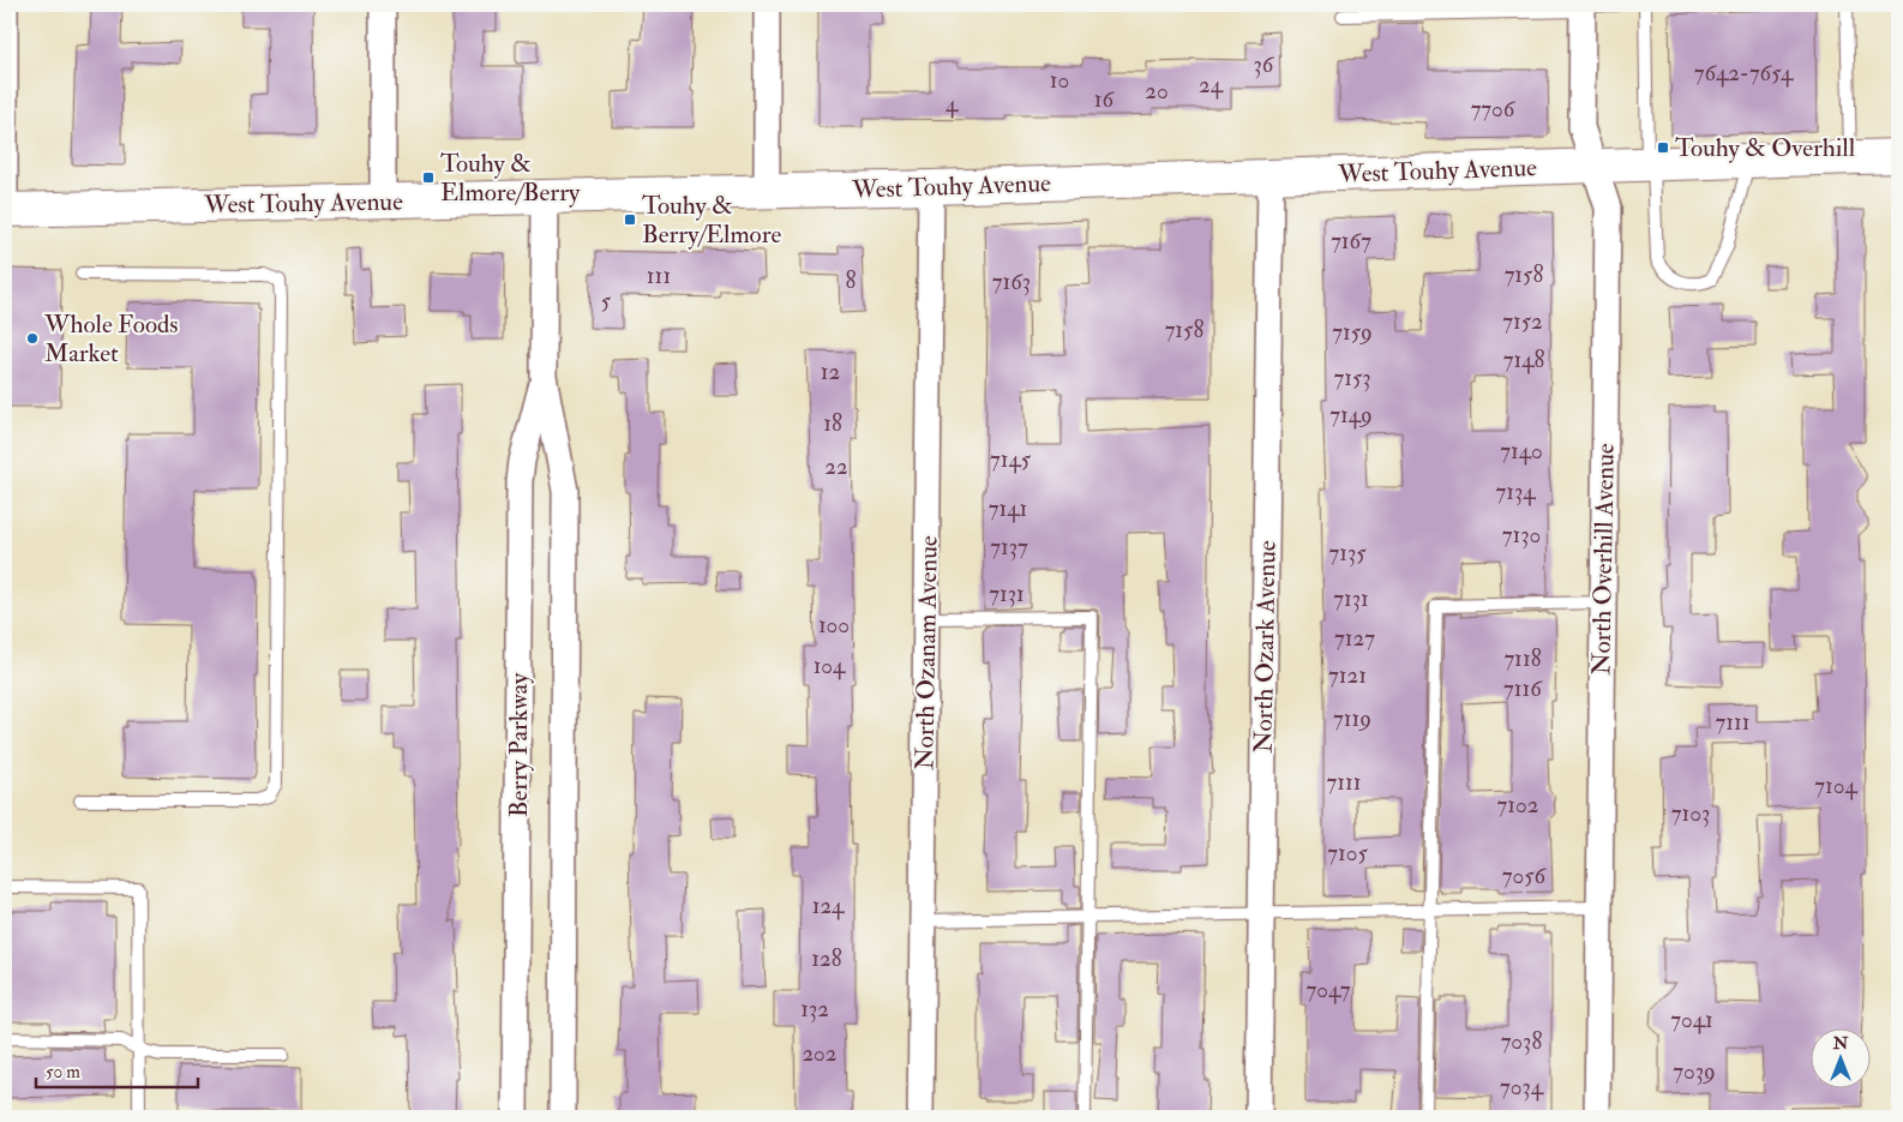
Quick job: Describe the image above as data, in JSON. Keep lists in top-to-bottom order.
{
  "streets": {
    "main road": ["West Touhy Avenue"],
    "street": [
      "North Overhill Avenue",
      "North Ozark Avenue",
      "North Ozanam Avenue",
      "Berry Parkway"
    ]
  },
  "crossings": [
    ["West Touhy Avenue", "North Overhill Avenue"],
    ["West Touhy Avenue", "North Ozark Avenue"],
    ["West Touhy Avenue", "North Ozanam Avenue"],
    ["West Touhy Avenue", "Berry Parkway"]
  ],
  "places": {
    "transit": ["Touhy & Overhill", "Touhy & Elmore/Berry", "Touhy & Berry/Elmore"],
    "other": ["Whole Foods Market"]
  },
  "house_numbers": [
    "36",
    "7642-7654",
    "10",
    "24",
    "20",
    "16",
    "4",
    "7706",
    "7167",
    "7158",
    "111",
    "8",
    "7163",
    "5",
    "7152",
    "7158",
    "7159",
    "7148",
    "12",
    "7153",
    "7149",
    "18",
    "7140",
    "7145",
    "22",
    "7134",
    "7141",
    "7130",
    "7137",
    "7135",
    "7131",
    "7131",
    "100",
    "7127",
    "7118",
    "104",
    "7121",
    "7116",
    "7119",
    "7111",
    "7111",
    "7104",
    "7102",
    "7103",
    "7105",
    "7056",
    "124",
    "128",
    "7047",
    "132",
    "7041",
    "7038",
    "202",
    "7039",
    "7034"
  ],
  "scale_bar": "50 m",
  "north": "top"
}
